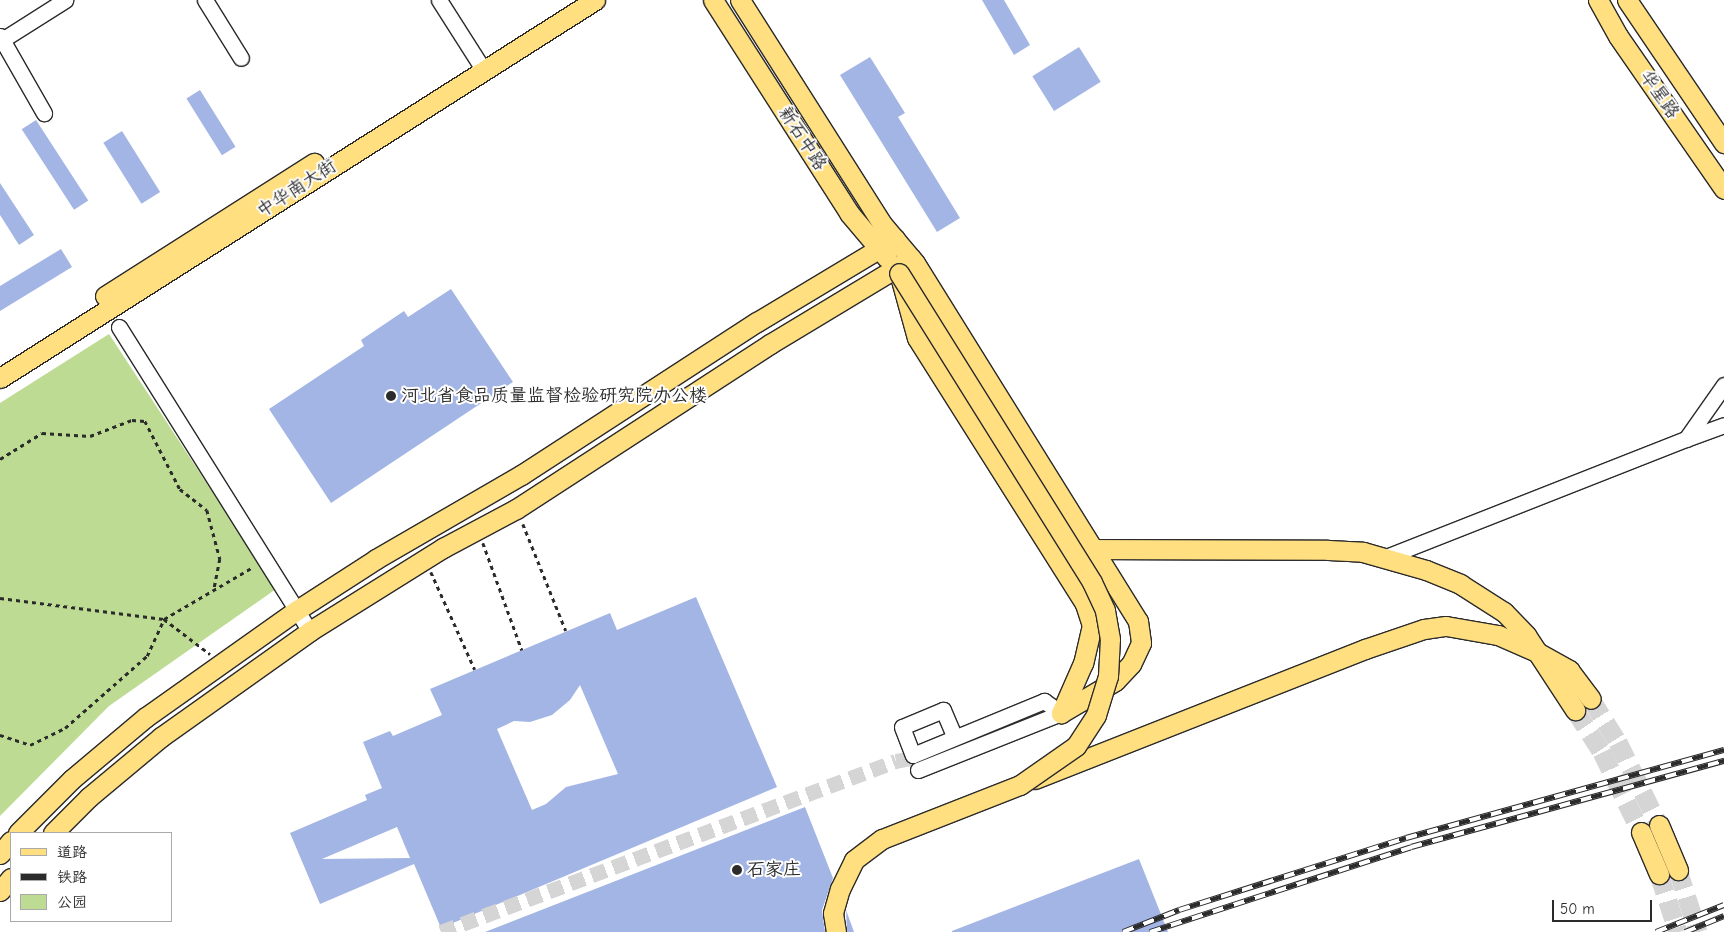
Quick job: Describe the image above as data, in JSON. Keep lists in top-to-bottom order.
{
  "streets": {
    "main road": ["华星路", "新石中路", "中华南大街"]
  },
  "places": ["河北省食品质量监督检验研究院办公楼", "石家庄"],
  "legend": ["道路", "铁路", "公园"],
  "scale_bar": "50 m"
}
